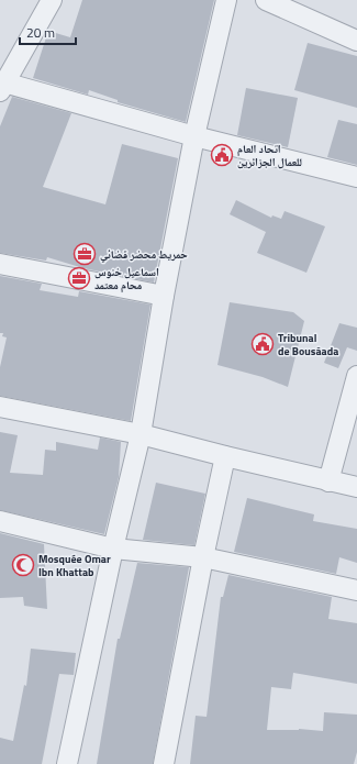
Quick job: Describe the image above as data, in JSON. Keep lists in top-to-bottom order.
{
  "places": {
    "public building": ["اتحاد العام للعمال الجزائرين", "Tribunal de Bousâada"],
    "office": ["حمريط محضر قضائي", "اسماعيل خنوس محام معتمد"],
    "mosque": ["Mosquée Omar Ibn Khattab"]
  },
  "scale_bar": "20 m"
}
